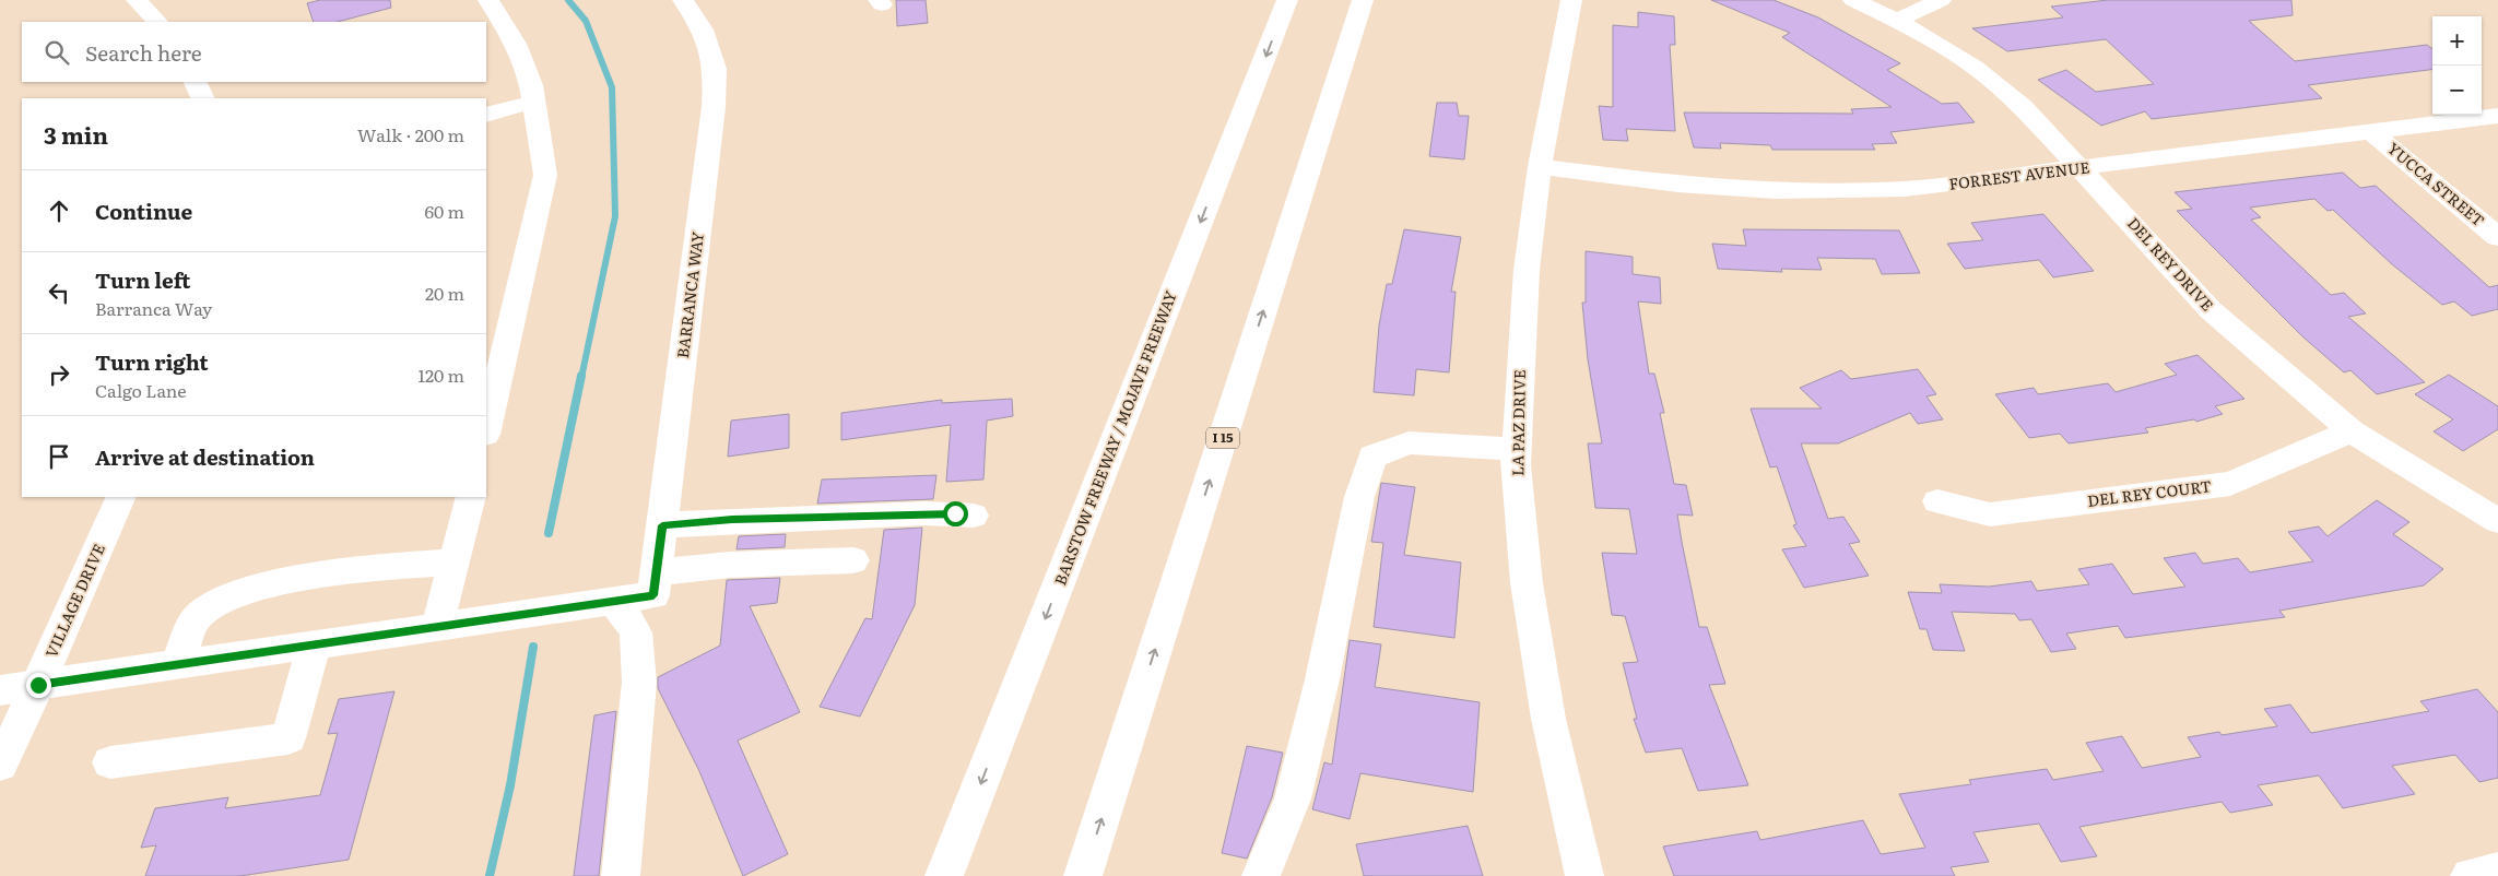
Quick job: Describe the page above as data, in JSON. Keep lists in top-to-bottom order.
{
  "streets": {
    "main road": [
      "FORREST AVENUE",
      "YUCCA STREET",
      "DEL REY DRIVE",
      "BARRANCA WAY",
      "LA PAZ DRIVE",
      "BARSTOW FREEWAY / MOJAVE FREEWAY",
      "I 15",
      "DEL REY COURT",
      "VILLAGE DRIVE"
    ]
  },
  "crossings": [
    ["FORREST AVENUE", "YUCCA STREET"],
    ["FORREST AVENUE", "DEL REY DRIVE"],
    ["FORREST AVENUE", "LA PAZ DRIVE"],
    ["DEL REY DRIVE", "DEL REY COURT"]
  ],
  "page": {
    "map_buttons": ["+", "−"],
    "search": "Search here",
    "heading": ["3 min", "Walk · 200 m"],
    "list": [
      ["Continue", "60 m"],
      ["Turn left", "Barranca Way", "20 m"],
      ["Turn right", "Calgo Lane", "120 m"],
      "Arrive at destination"
    ]
  }
}
